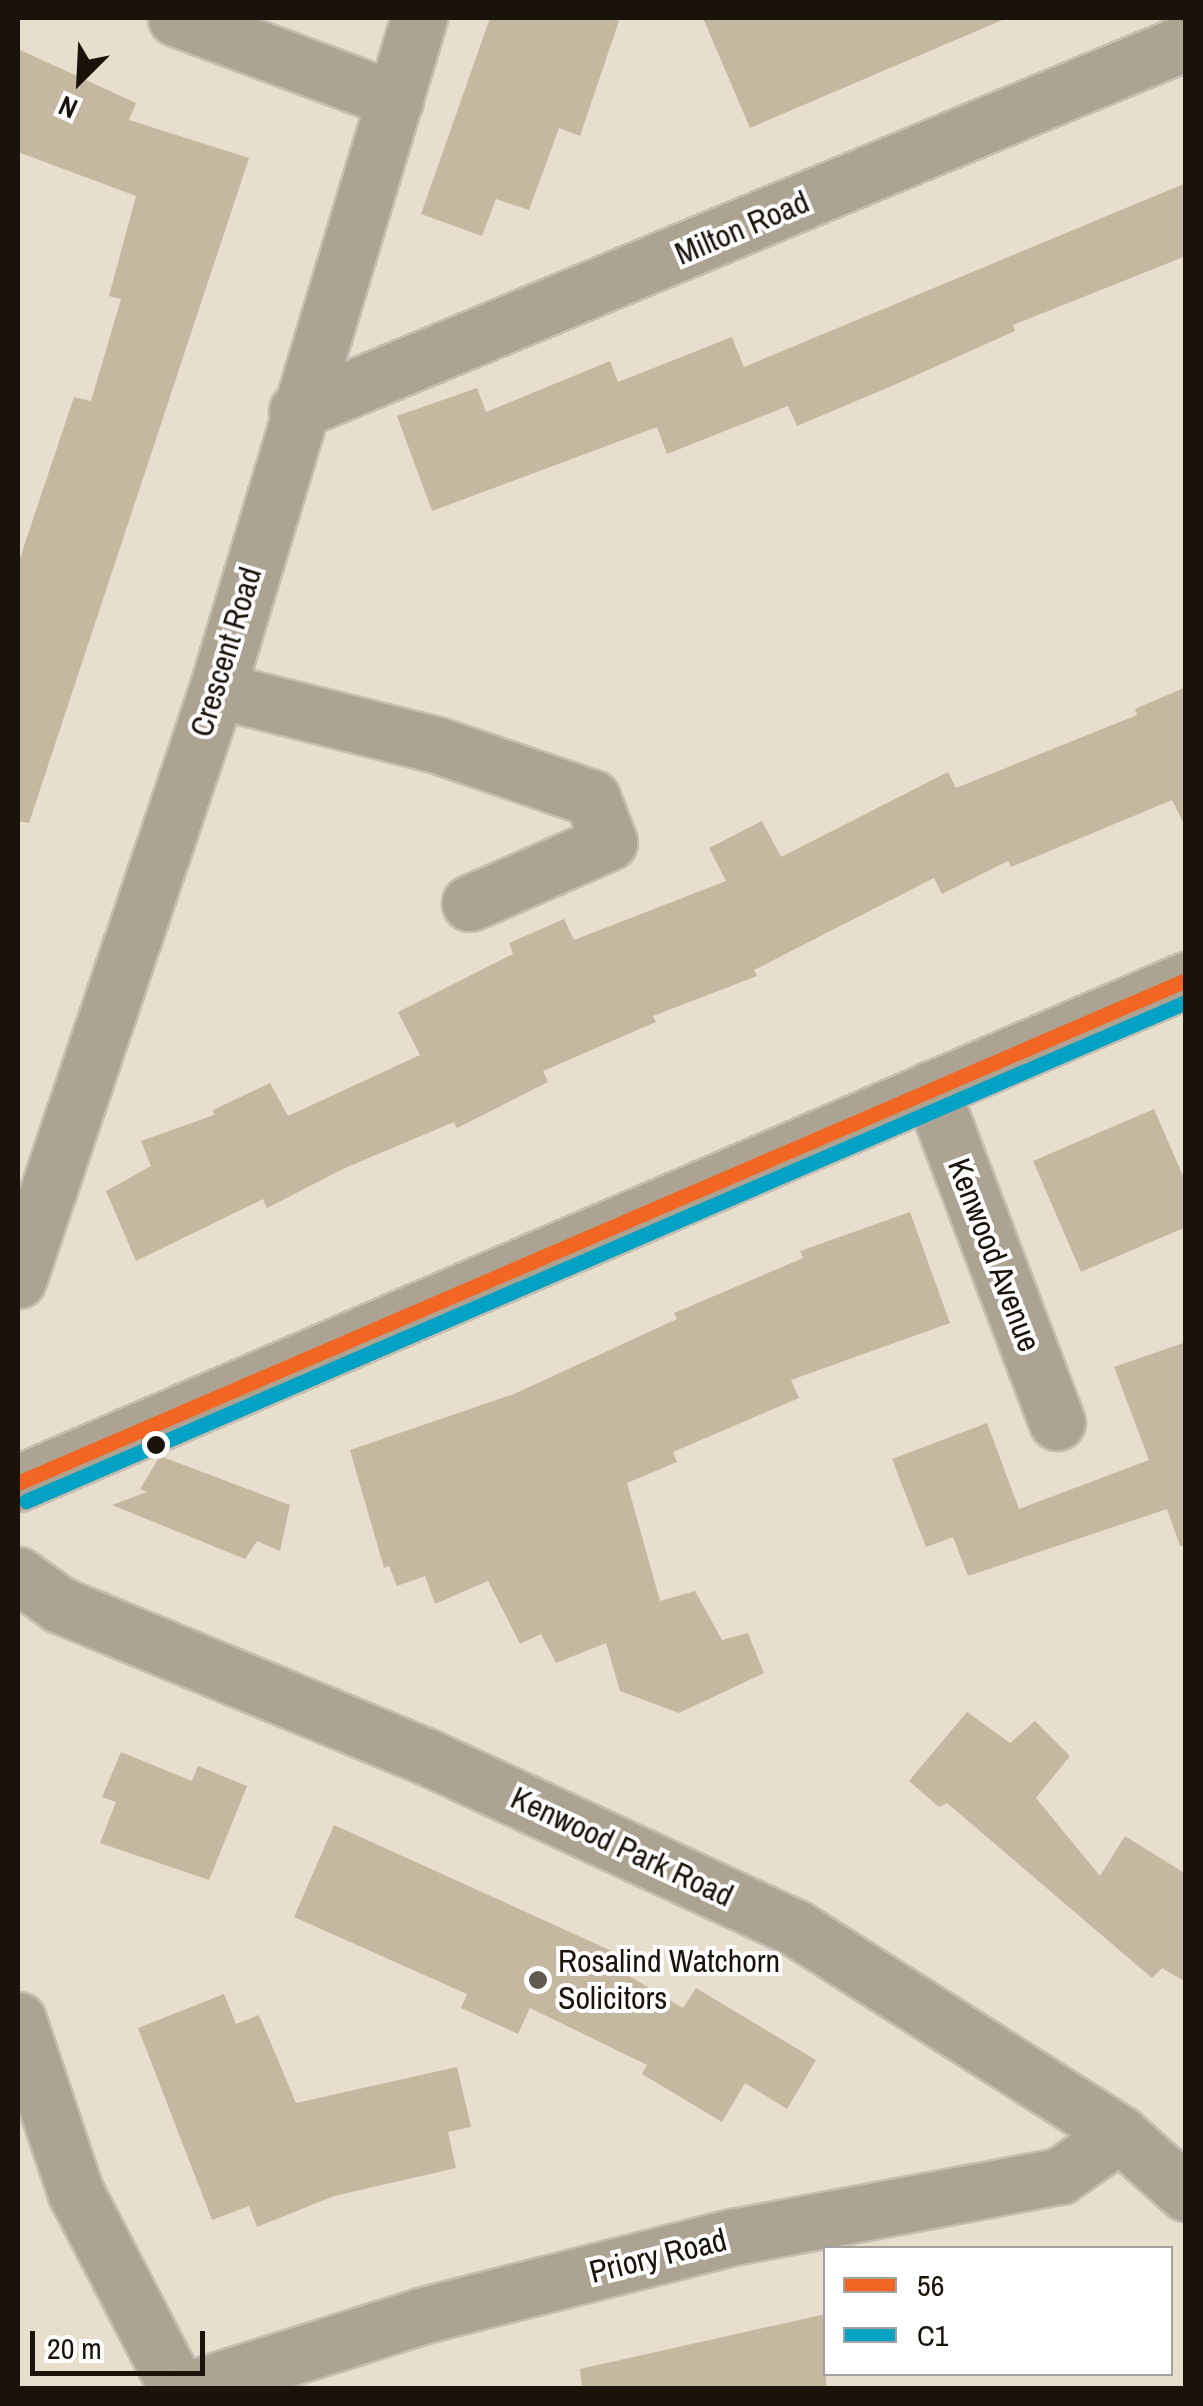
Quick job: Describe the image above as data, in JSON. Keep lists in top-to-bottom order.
{
  "streets": {
    "street": [
      "Milton Road",
      "Crescent Road",
      "Kenwood Avenue",
      "Kenwood Park Road",
      "Priory Road"
    ]
  },
  "crossings": [
    ["Milton Road", "Crescent Road"],
    ["Kenwood Park Road", "Priory Road"]
  ],
  "places": ["Rosalind Watchorn Solicitors"],
  "lines": ["transit line 56", "transit line C1"],
  "legend": ["56", "C1"],
  "scale_bar": "20 m",
  "north": "bottom left"
}
